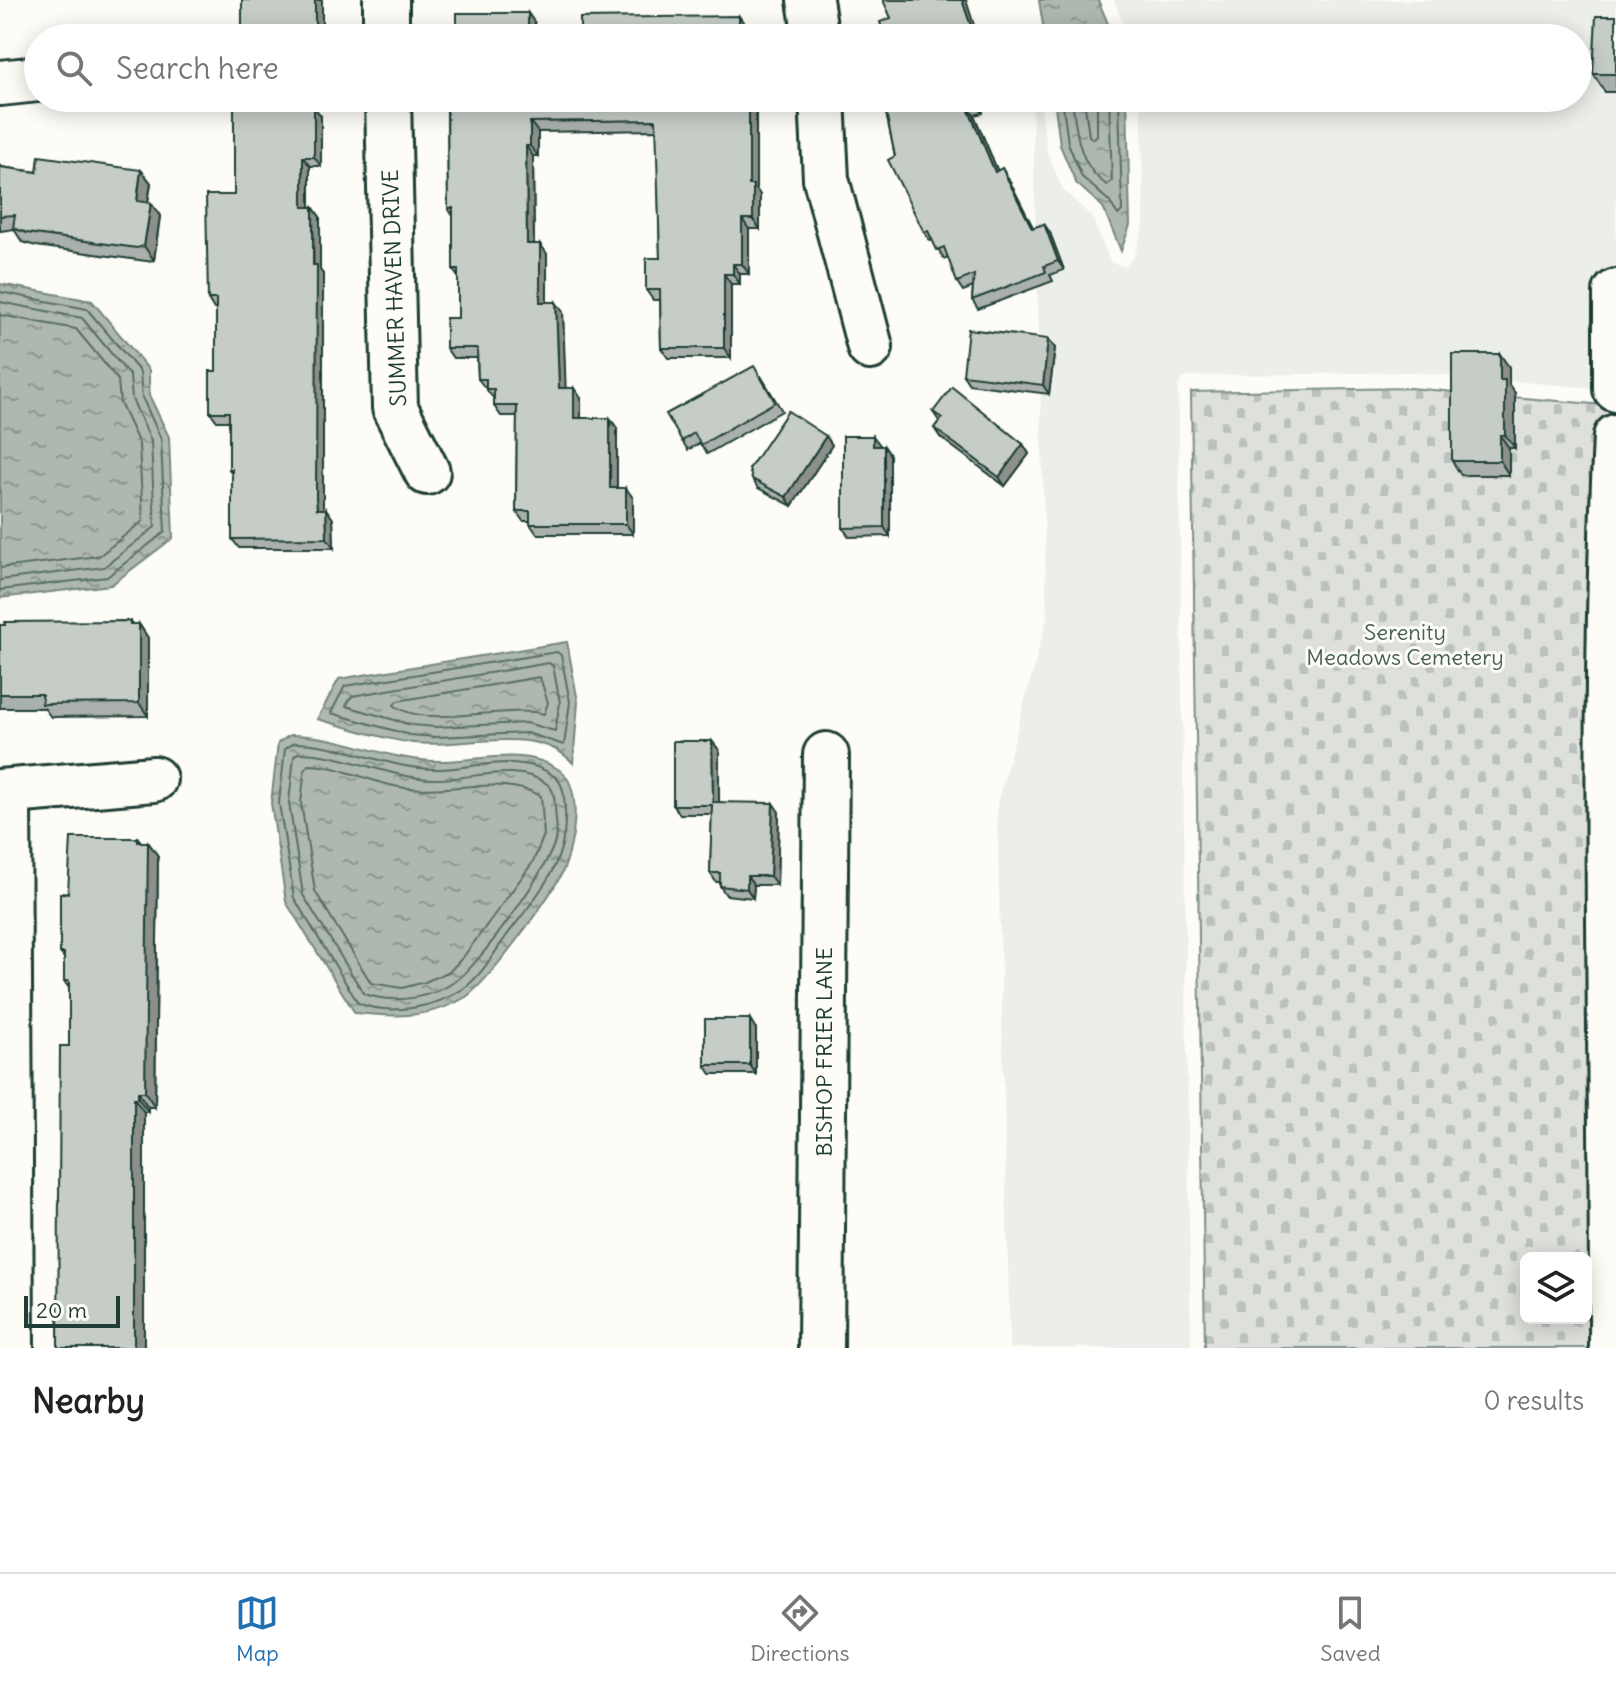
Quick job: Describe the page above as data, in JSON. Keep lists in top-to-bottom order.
{
  "streets": {
    "street": ["SUMMER HAVEN DRIVE", "BISHOP FRIER LANE"]
  },
  "parks": ["Serenity Meadows Cemetery"],
  "scale_bar": "20 m",
  "page": {
    "search": "Search here",
    "scale": "20 m",
    "heading": ["Nearby", "0 results"],
    "nav": ["Map", "Directions", "Saved"]
  }
}
